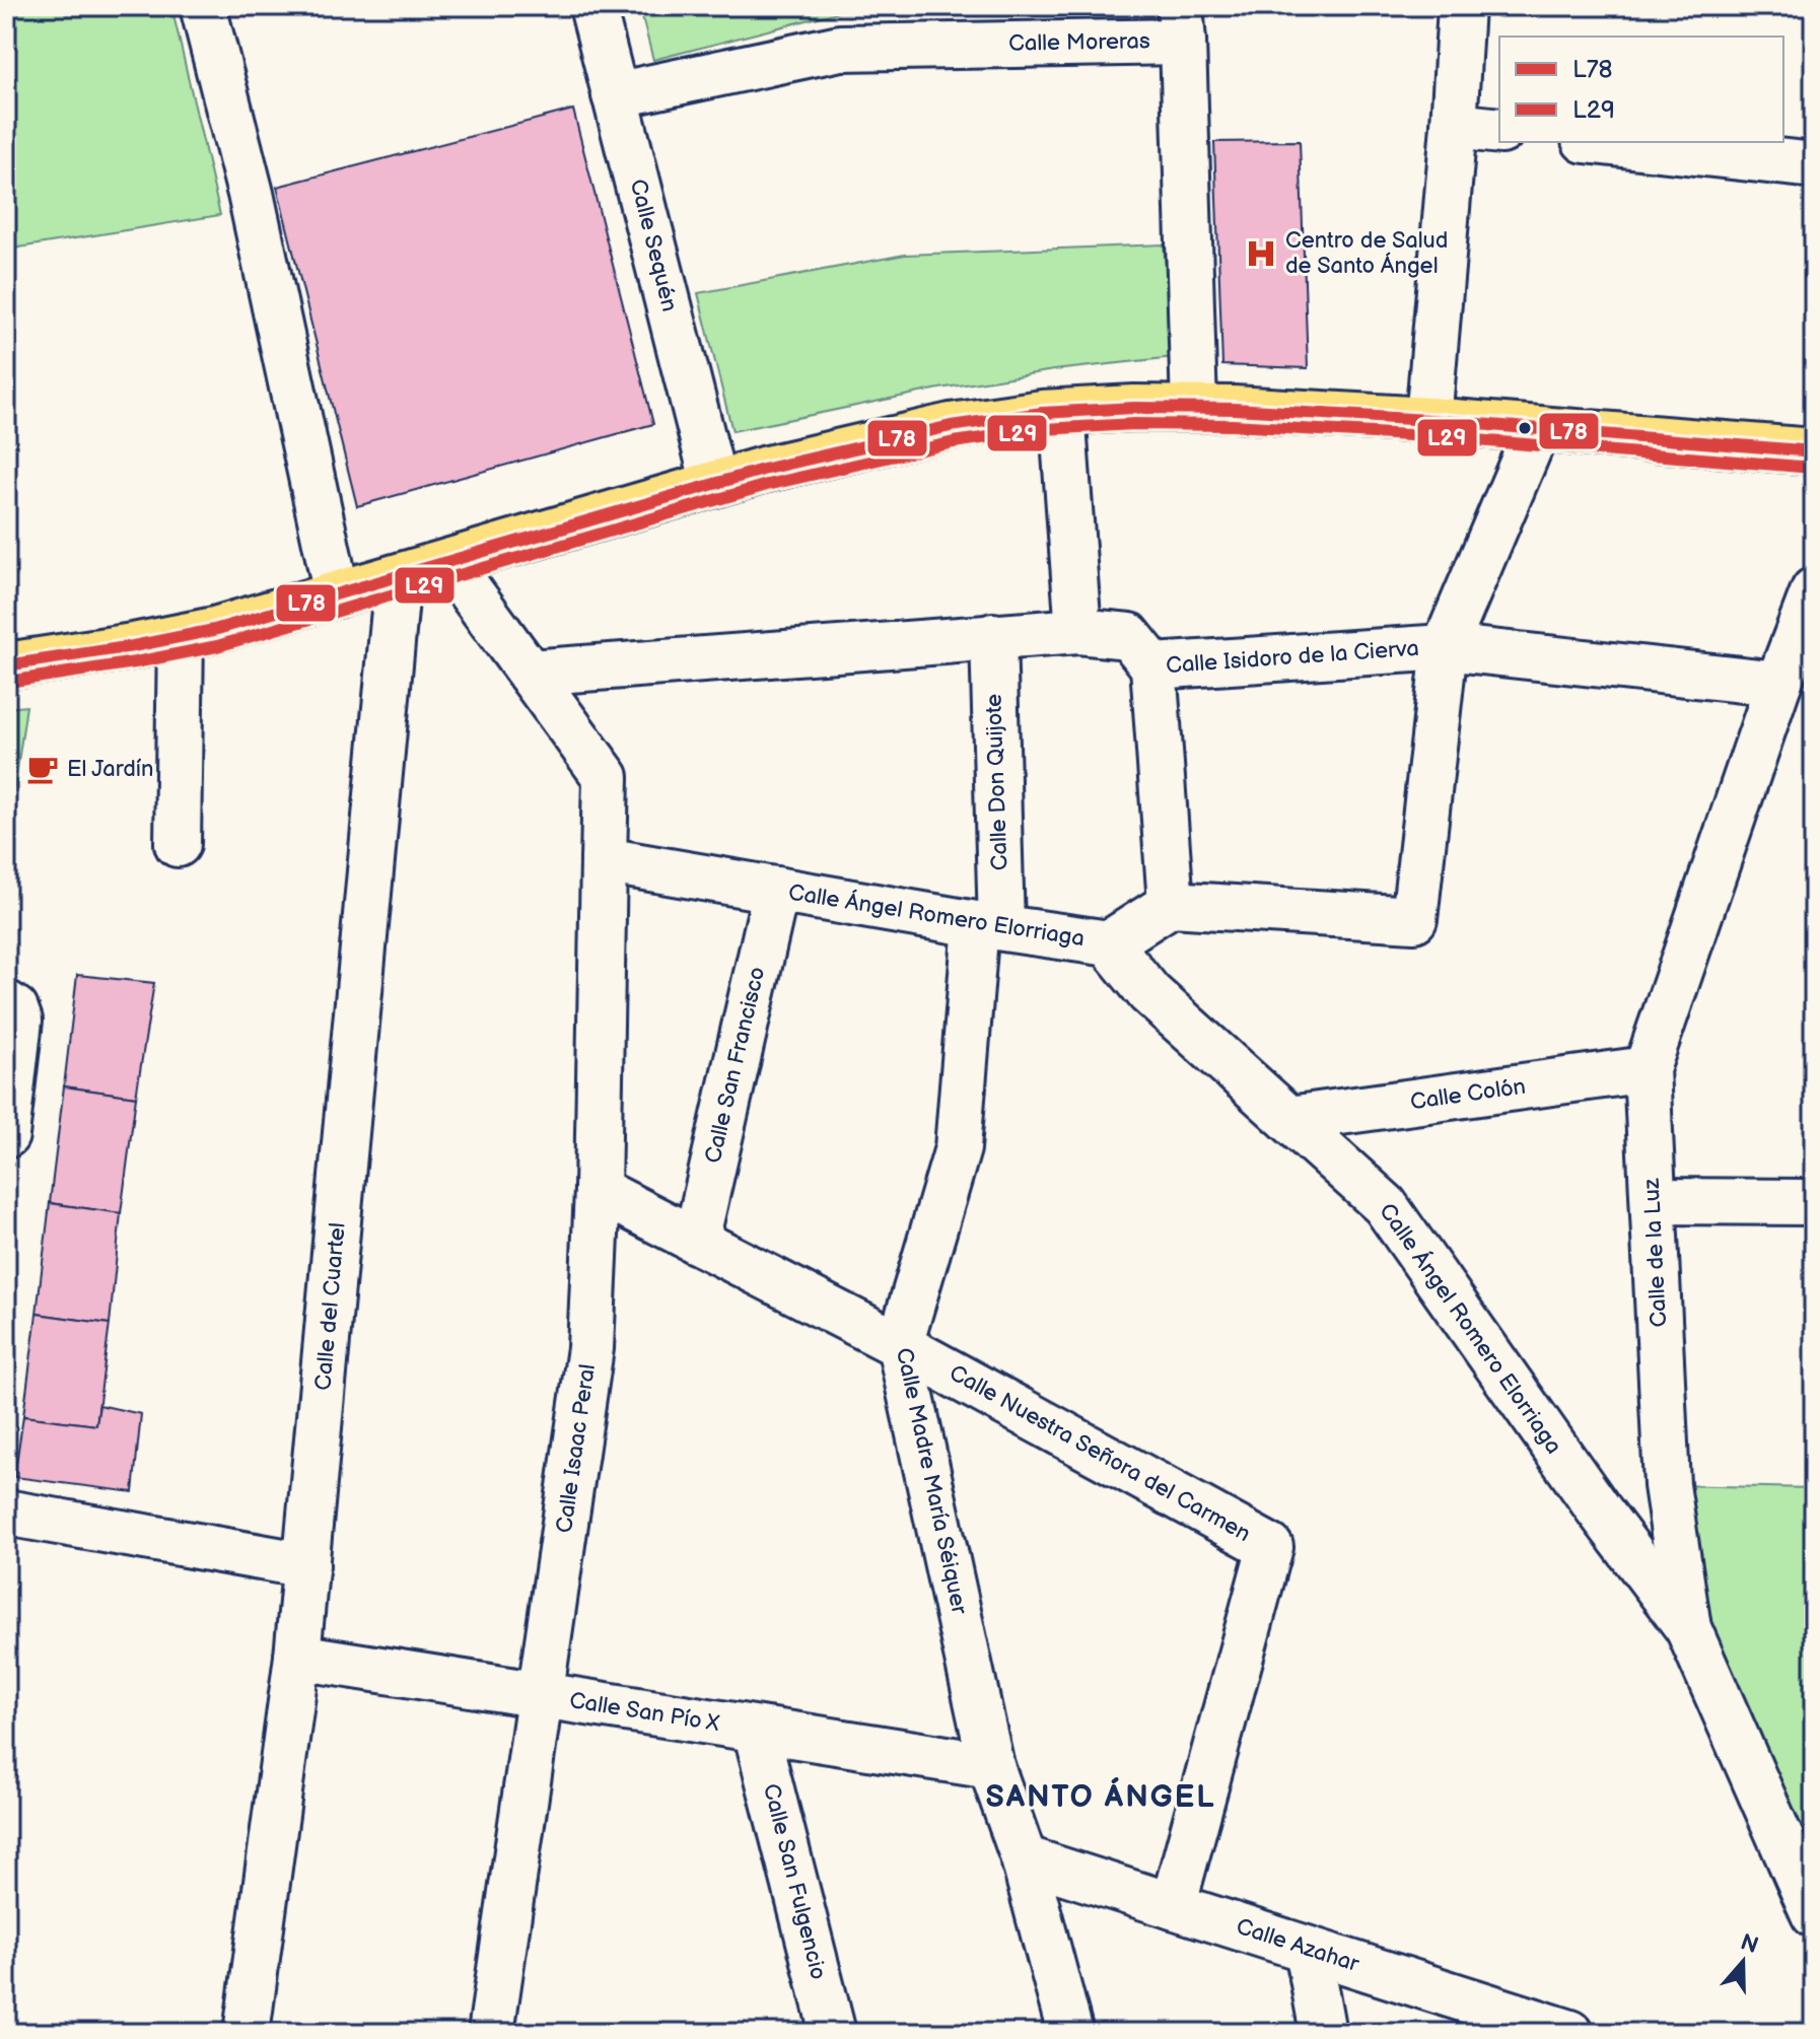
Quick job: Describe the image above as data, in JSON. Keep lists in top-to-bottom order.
{
  "streets": {
    "street": [
      "Calle Moreras",
      "Calle Sequén",
      "Calle Isidoro de la Cierva",
      "Calle Don Quijote",
      "Calle Ángel Romero Elorriaga",
      "Calle San Francisco",
      "Calle Colón",
      "Calle de la Luz",
      "Calle del Cuartel",
      "Calle Isaac Peral",
      "Calle Nuestra Señora del Carmen",
      "Calle Madre María Séiquer",
      "Calle San Pío X",
      "Calle San Fulgencio",
      "Calle Azahar"
    ]
  },
  "crossings": [
    ["Calle Moreras", "Calle Sequén"],
    ["Calle Isidoro de la Cierva", "Calle Don Quijote"],
    ["Calle Isidoro de la Cierva", "Calle de la Luz"],
    ["Calle Don Quijote", "Calle Ángel Romero Elorriaga"],
    ["Calle Don Quijote", "Calle Madre María Séiquer"],
    ["Calle Ángel Romero Elorriaga", "Calle San Francisco"],
    ["Calle Ángel Romero Elorriaga", "Calle Colón"],
    ["Calle Ángel Romero Elorriaga", "Calle de la Luz"],
    ["Calle Ángel Romero Elorriaga", "Calle Isaac Peral"],
    ["Calle Ángel Romero Elorriaga", "Calle Madre María Séiquer"],
    ["Calle San Francisco", "Calle Nuestra Señora del Carmen"],
    ["Calle Colón", "Calle de la Luz"],
    ["Calle del Cuartel", "Calle San Pío X"],
    ["Calle Isaac Peral", "Calle Nuestra Señora del Carmen"],
    ["Calle Isaac Peral", "Calle San Pío X"],
    ["Calle Nuestra Señora del Carmen", "Calle Madre María Séiquer"],
    ["Calle Nuestra Señora del Carmen", "Calle Azahar"],
    ["Calle Madre María Séiquer", "Calle San Pío X"],
    ["Calle Madre María Séiquer", "Calle Azahar"],
    ["Calle San Pío X", "Calle San Fulgencio"]
  ],
  "districts": ["SANTO ÁNGEL"],
  "places": {
    "hospital": ["Centro de Salud de Santo Ángel"],
    "cafe": ["El Jardín"]
  },
  "lines": ["transit line L78", "transit line L29"],
  "legend": ["L78", "L29"],
  "north": "top"
}
